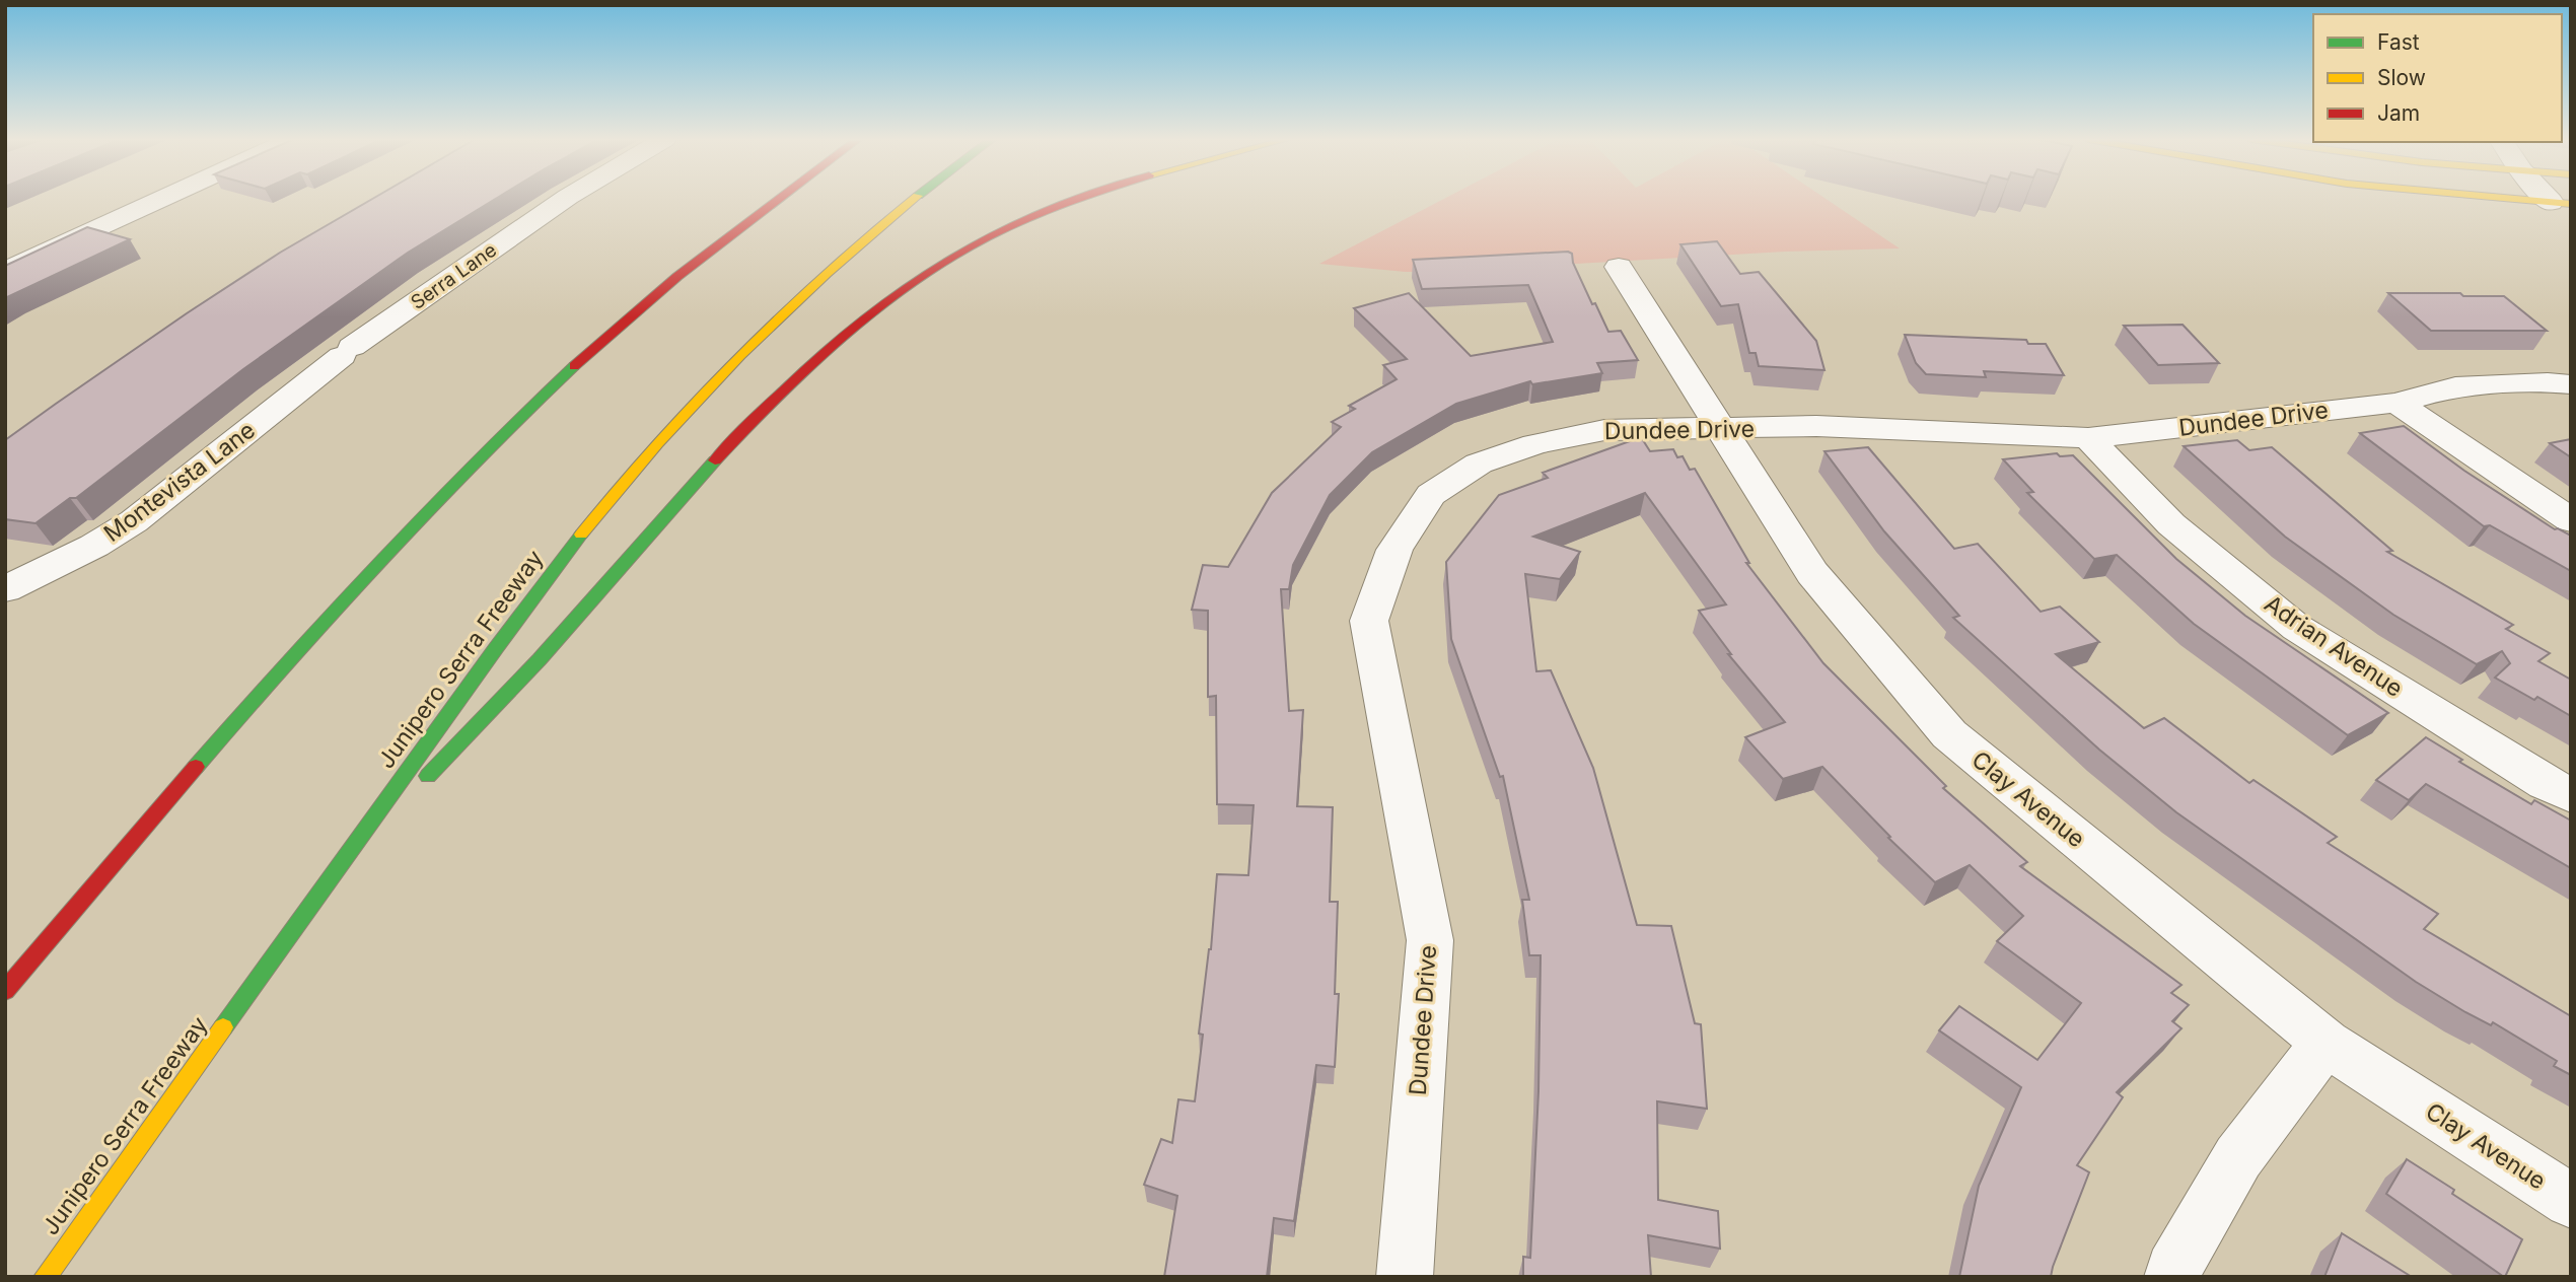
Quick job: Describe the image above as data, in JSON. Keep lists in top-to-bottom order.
{
  "streets": {
    "main road": ["Junipero Serra Freeway"],
    "street": [
      "Serra Lane",
      "Dundee Drive",
      "Montevista Lane",
      "Adrian Avenue",
      "Clay Avenue"
    ]
  },
  "crossings": [
    ["Serra Lane", "Montevista Lane"],
    ["Dundee Drive", "Adrian Avenue"],
    ["Dundee Drive", "Clay Avenue"]
  ],
  "legend": ["Fast", "Slow", "Jam"]
}
